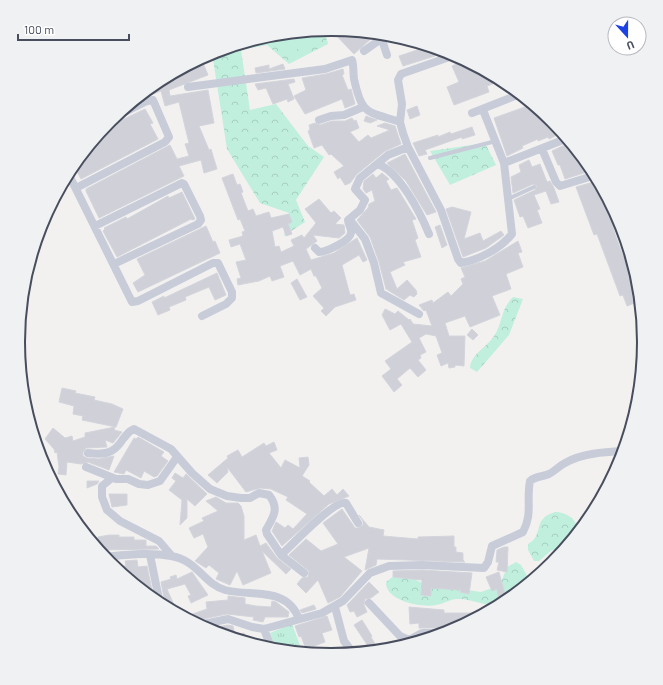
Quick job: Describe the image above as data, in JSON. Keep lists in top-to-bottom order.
{
  "scale_bar": "100 m",
  "north": "bottom"
}
